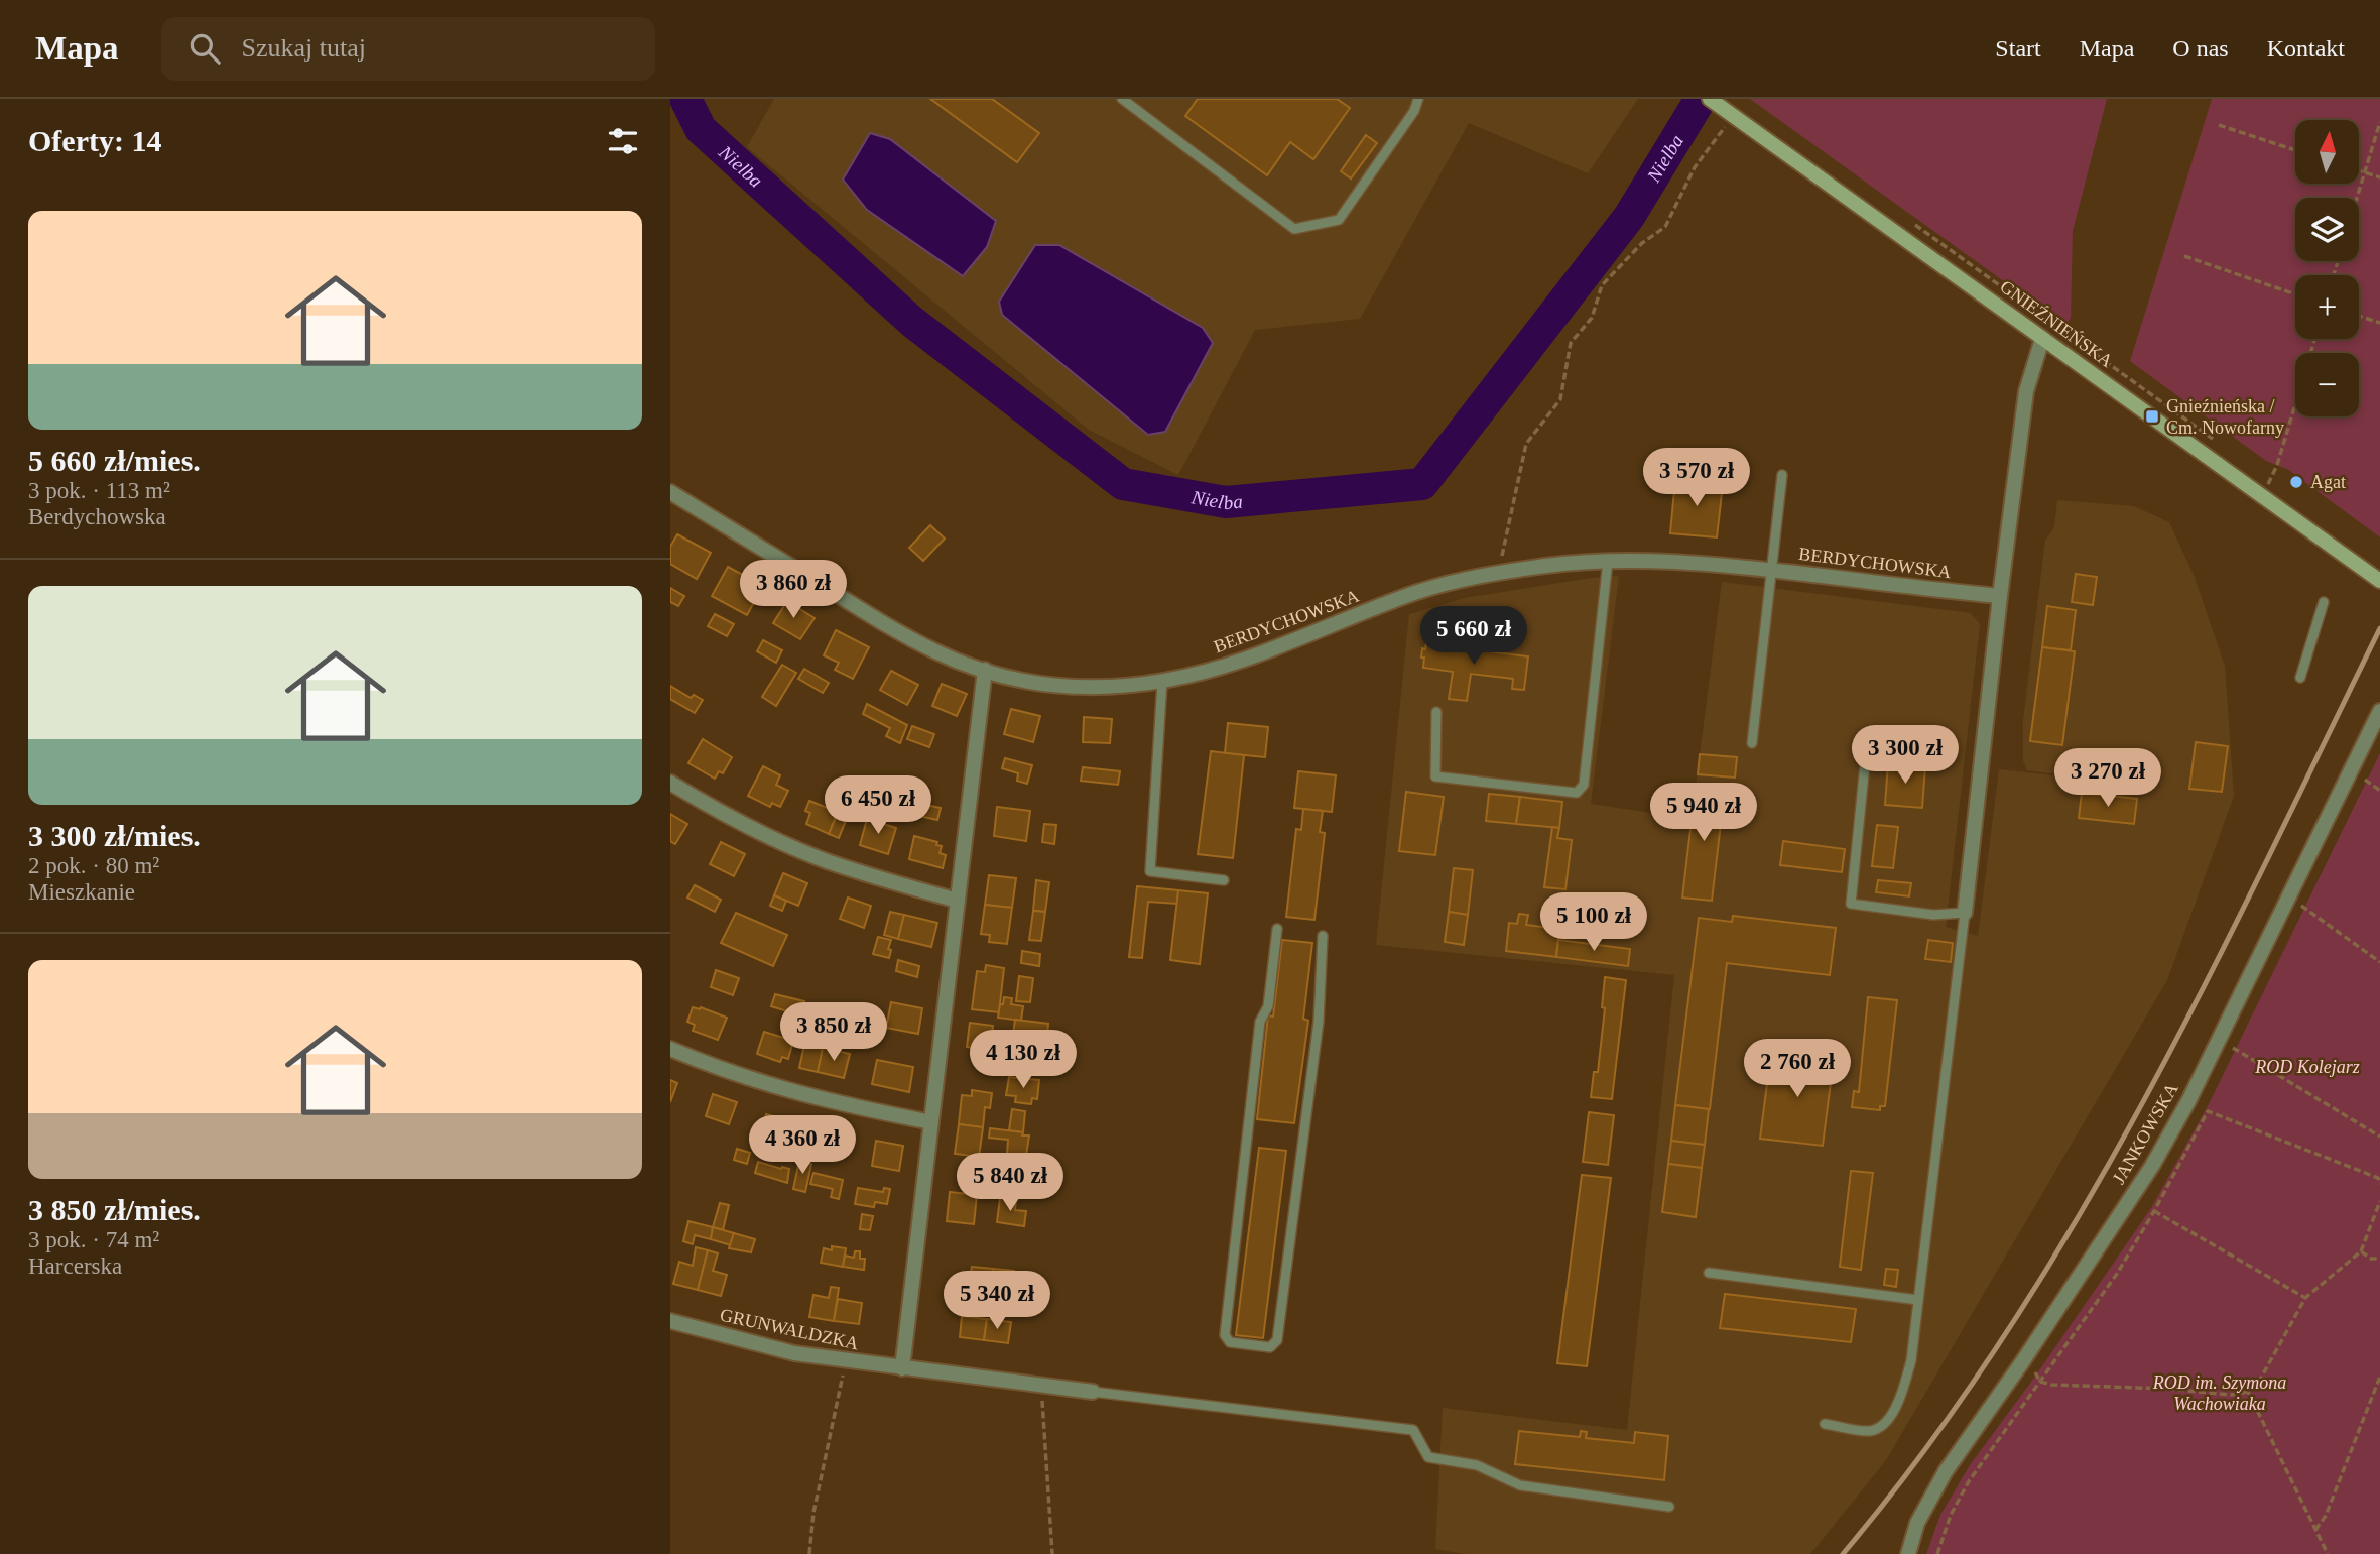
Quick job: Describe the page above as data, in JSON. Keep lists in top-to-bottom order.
{
  "streets": {
    "main road": ["GNIEŹNIEŃSKA"],
    "street": ["BERDYCHOWSKA", "JANKOWSKA", "GRUNWALDZKA"]
  },
  "water": ["Nielba"],
  "parks": ["ROD Kolejarz", "ROD im. Szymona Wachowiaka"],
  "places": {
    "transit": ["Gnieźnieńska / Cm. Nowofarny"],
    "other": ["Agat"]
  },
  "north": "top",
  "page": {
    "header": "Mapa",
    "search": "Szukaj tutaj",
    "nav": [
      "Start",
      "Mapa",
      "O nas",
      "Kontakt"
    ],
    "heading": "Oferty: 14",
    "map_buttons": ["+", "−"],
    "list": [
      {
        "name": "5 660 zł/mies.",
        "note": "3 pok. · 113 m² · Berdychowska"
      },
      {
        "name": "3 300 zł/mies.",
        "note": "2 pok. · 80 m² · Mieszkanie"
      },
      {
        "name": "3 850 zł/mies.",
        "note": "3 pok. · 74 m² · Harcerska"
      }
    ],
    "price": [
      "3 570 zł",
      "3 860 zł",
      "5 660 zł",
      "3 300 zł",
      "3 270 zł",
      "6 450 zł",
      "5 940 zł",
      "5 100 zł",
      "3 850 zł",
      "4 130 zł",
      "2 760 zł",
      "4 360 zł",
      "5 840 zł",
      "5 340 zł"
    ]
  }
}
